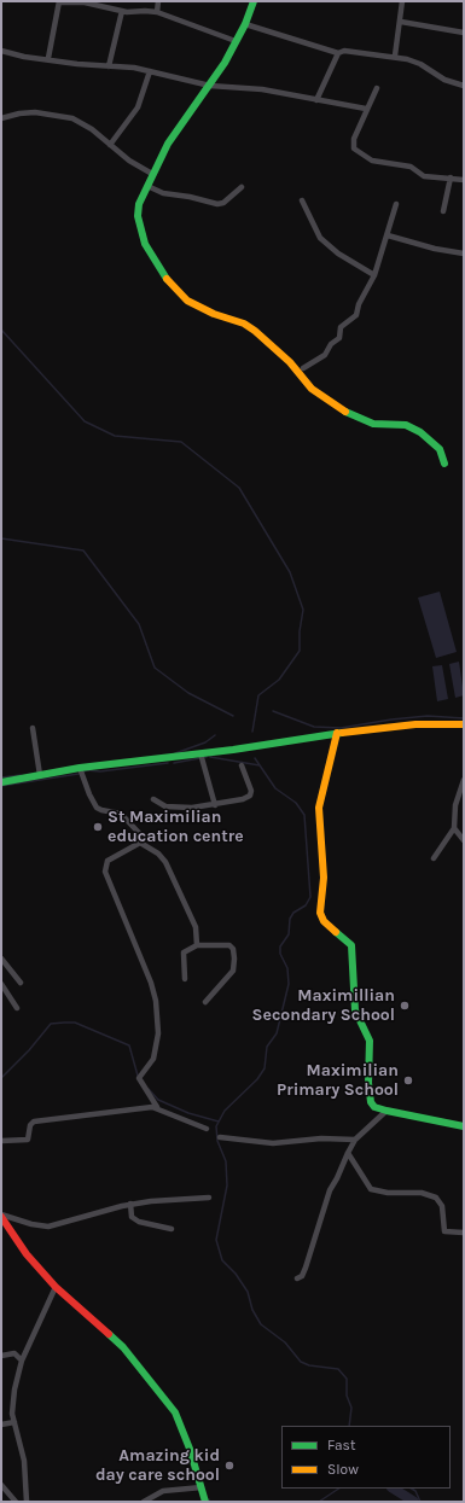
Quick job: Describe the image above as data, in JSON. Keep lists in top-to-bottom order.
{
  "places": [
    "St Maximilian education centre",
    "Maximillian Secondary School",
    "Maximilian Primary School",
    "Amazing kid day care school"
  ],
  "legend": ["Fast", "Slow"]
}
